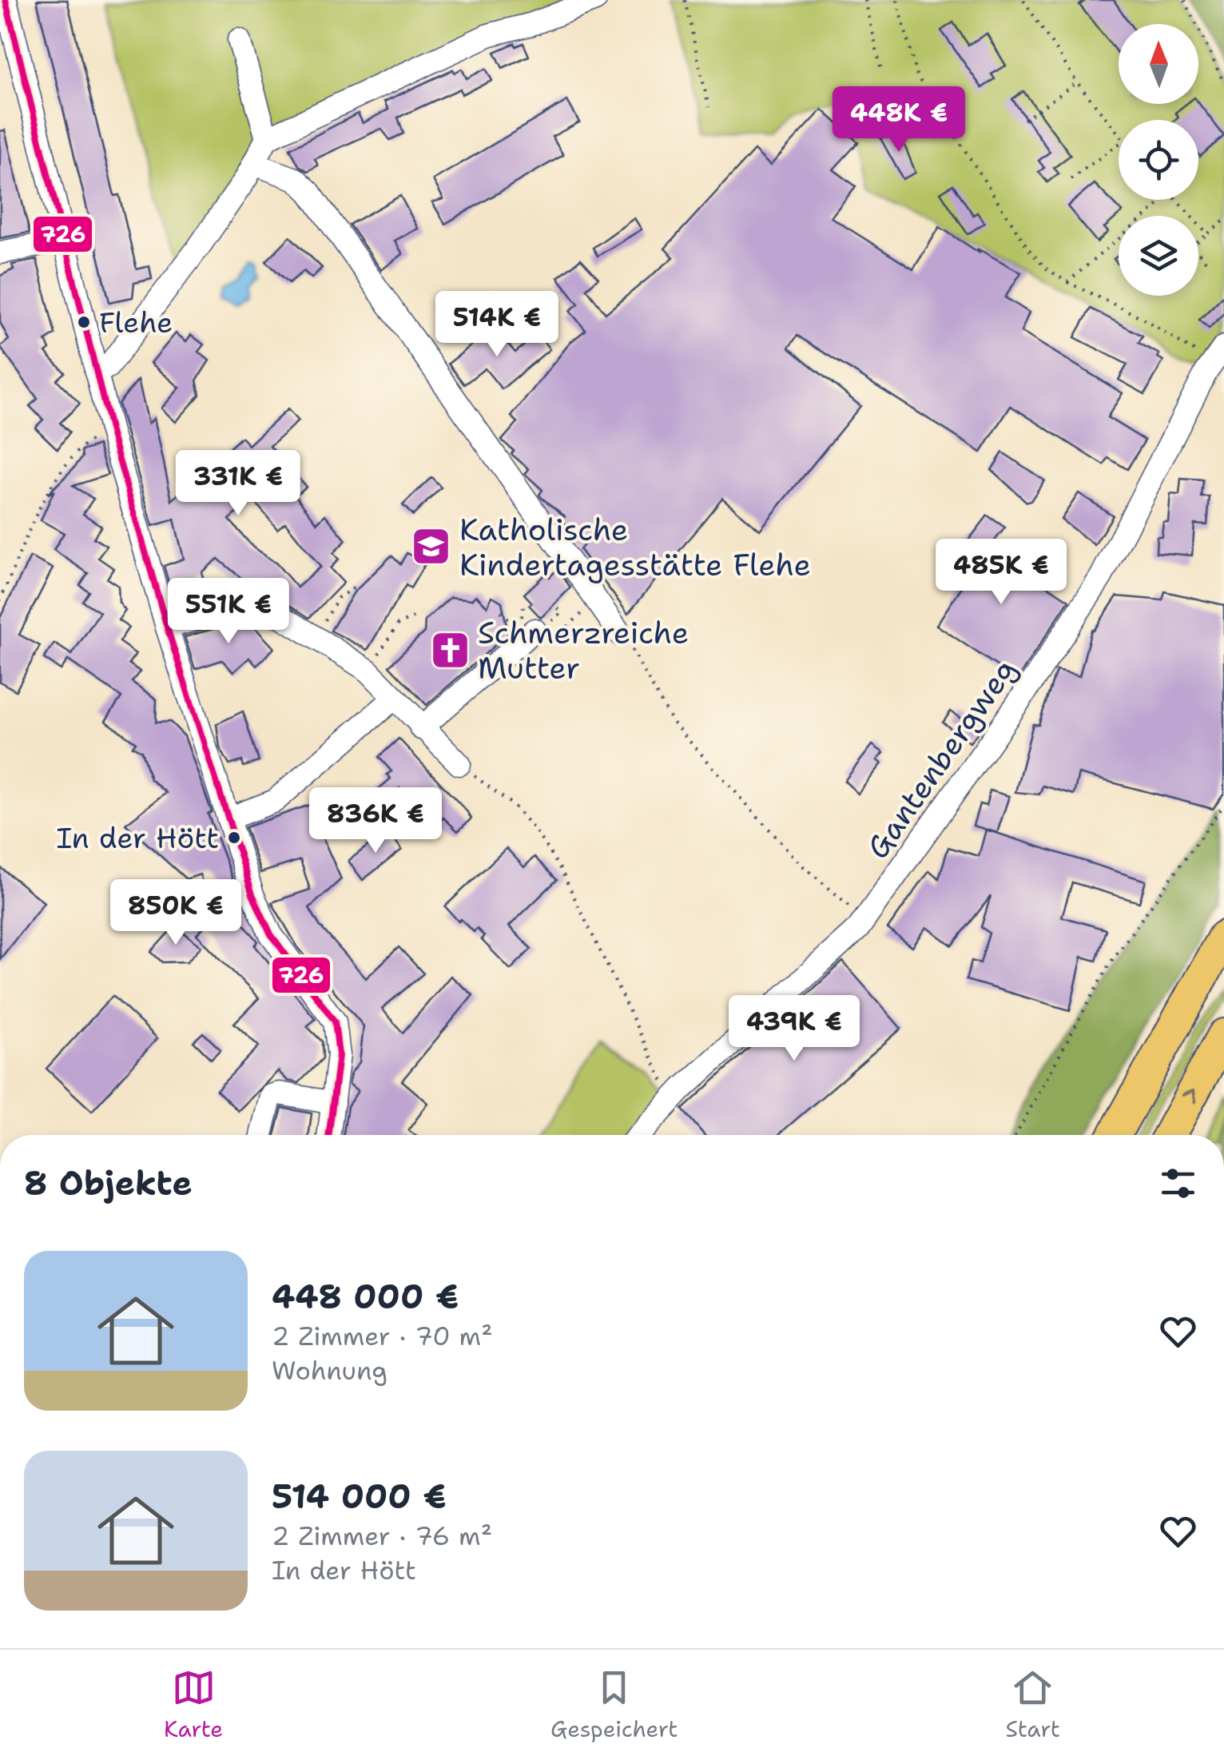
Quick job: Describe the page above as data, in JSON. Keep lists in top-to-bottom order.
{
  "streets": {
    "street": ["Gantenbergweg"]
  },
  "places": {
    "other": ["Flehe", "In der Hött"],
    "school or university": ["Katholische Kindertagesstätte Flehe"],
    "church": ["Schmerzreiche Mutter"]
  },
  "lines": ["transit line 726"],
  "north": "top",
  "page": {
    "price": [
      "448K €",
      "514K €",
      "331K €",
      "485K €",
      "551K €",
      "836K €",
      "850K €",
      "439K €"
    ],
    "heading": "8 Objekte",
    "list": [
      {
        "name": "448 000 €",
        "note": "2 Zimmer · 70 m² · Wohnung"
      },
      {
        "name": "514 000 €",
        "note": "2 Zimmer · 76 m² · In der Hött"
      }
    ],
    "tabs": ["Karte", "Gespeichert", "Start"]
  }
}
